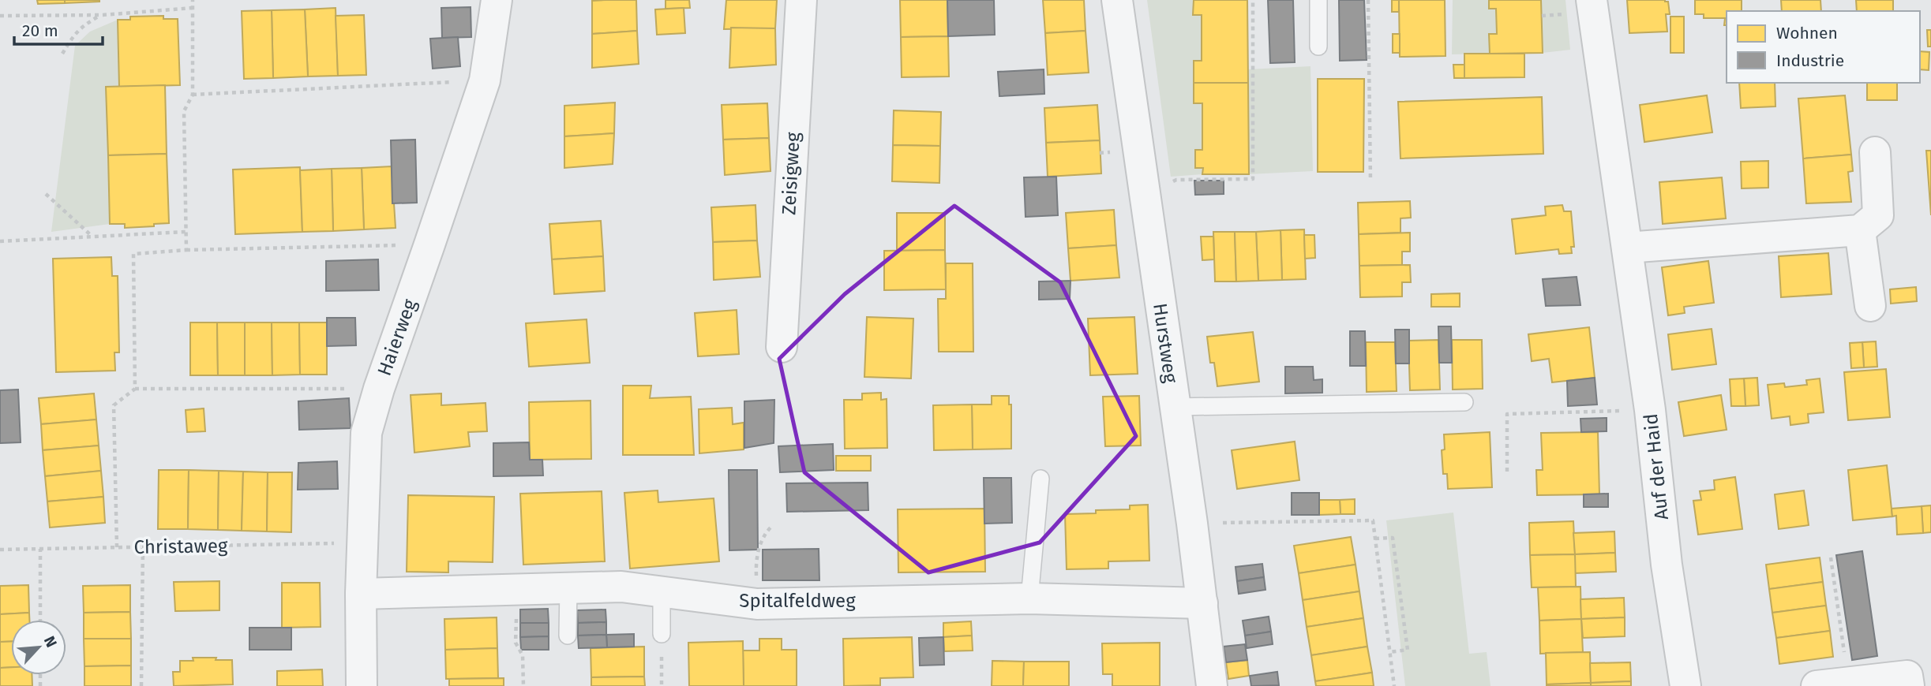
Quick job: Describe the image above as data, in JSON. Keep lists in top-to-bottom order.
{
  "streets": {
    "street": [
      "Zeisigweg",
      "Haierweg",
      "Hurstweg",
      "Auf der Haid",
      "Spitalfeldweg"
    ],
    "path": ["Christaweg"]
  },
  "crossings": [
    ["Haierweg", "Christaweg"],
    ["Haierweg", "Spitalfeldweg"],
    ["Hurstweg", "Spitalfeldweg"]
  ],
  "legend": ["Wohnen", "Industrie"],
  "scale_bar": "20 m",
  "north": "top right"
}
